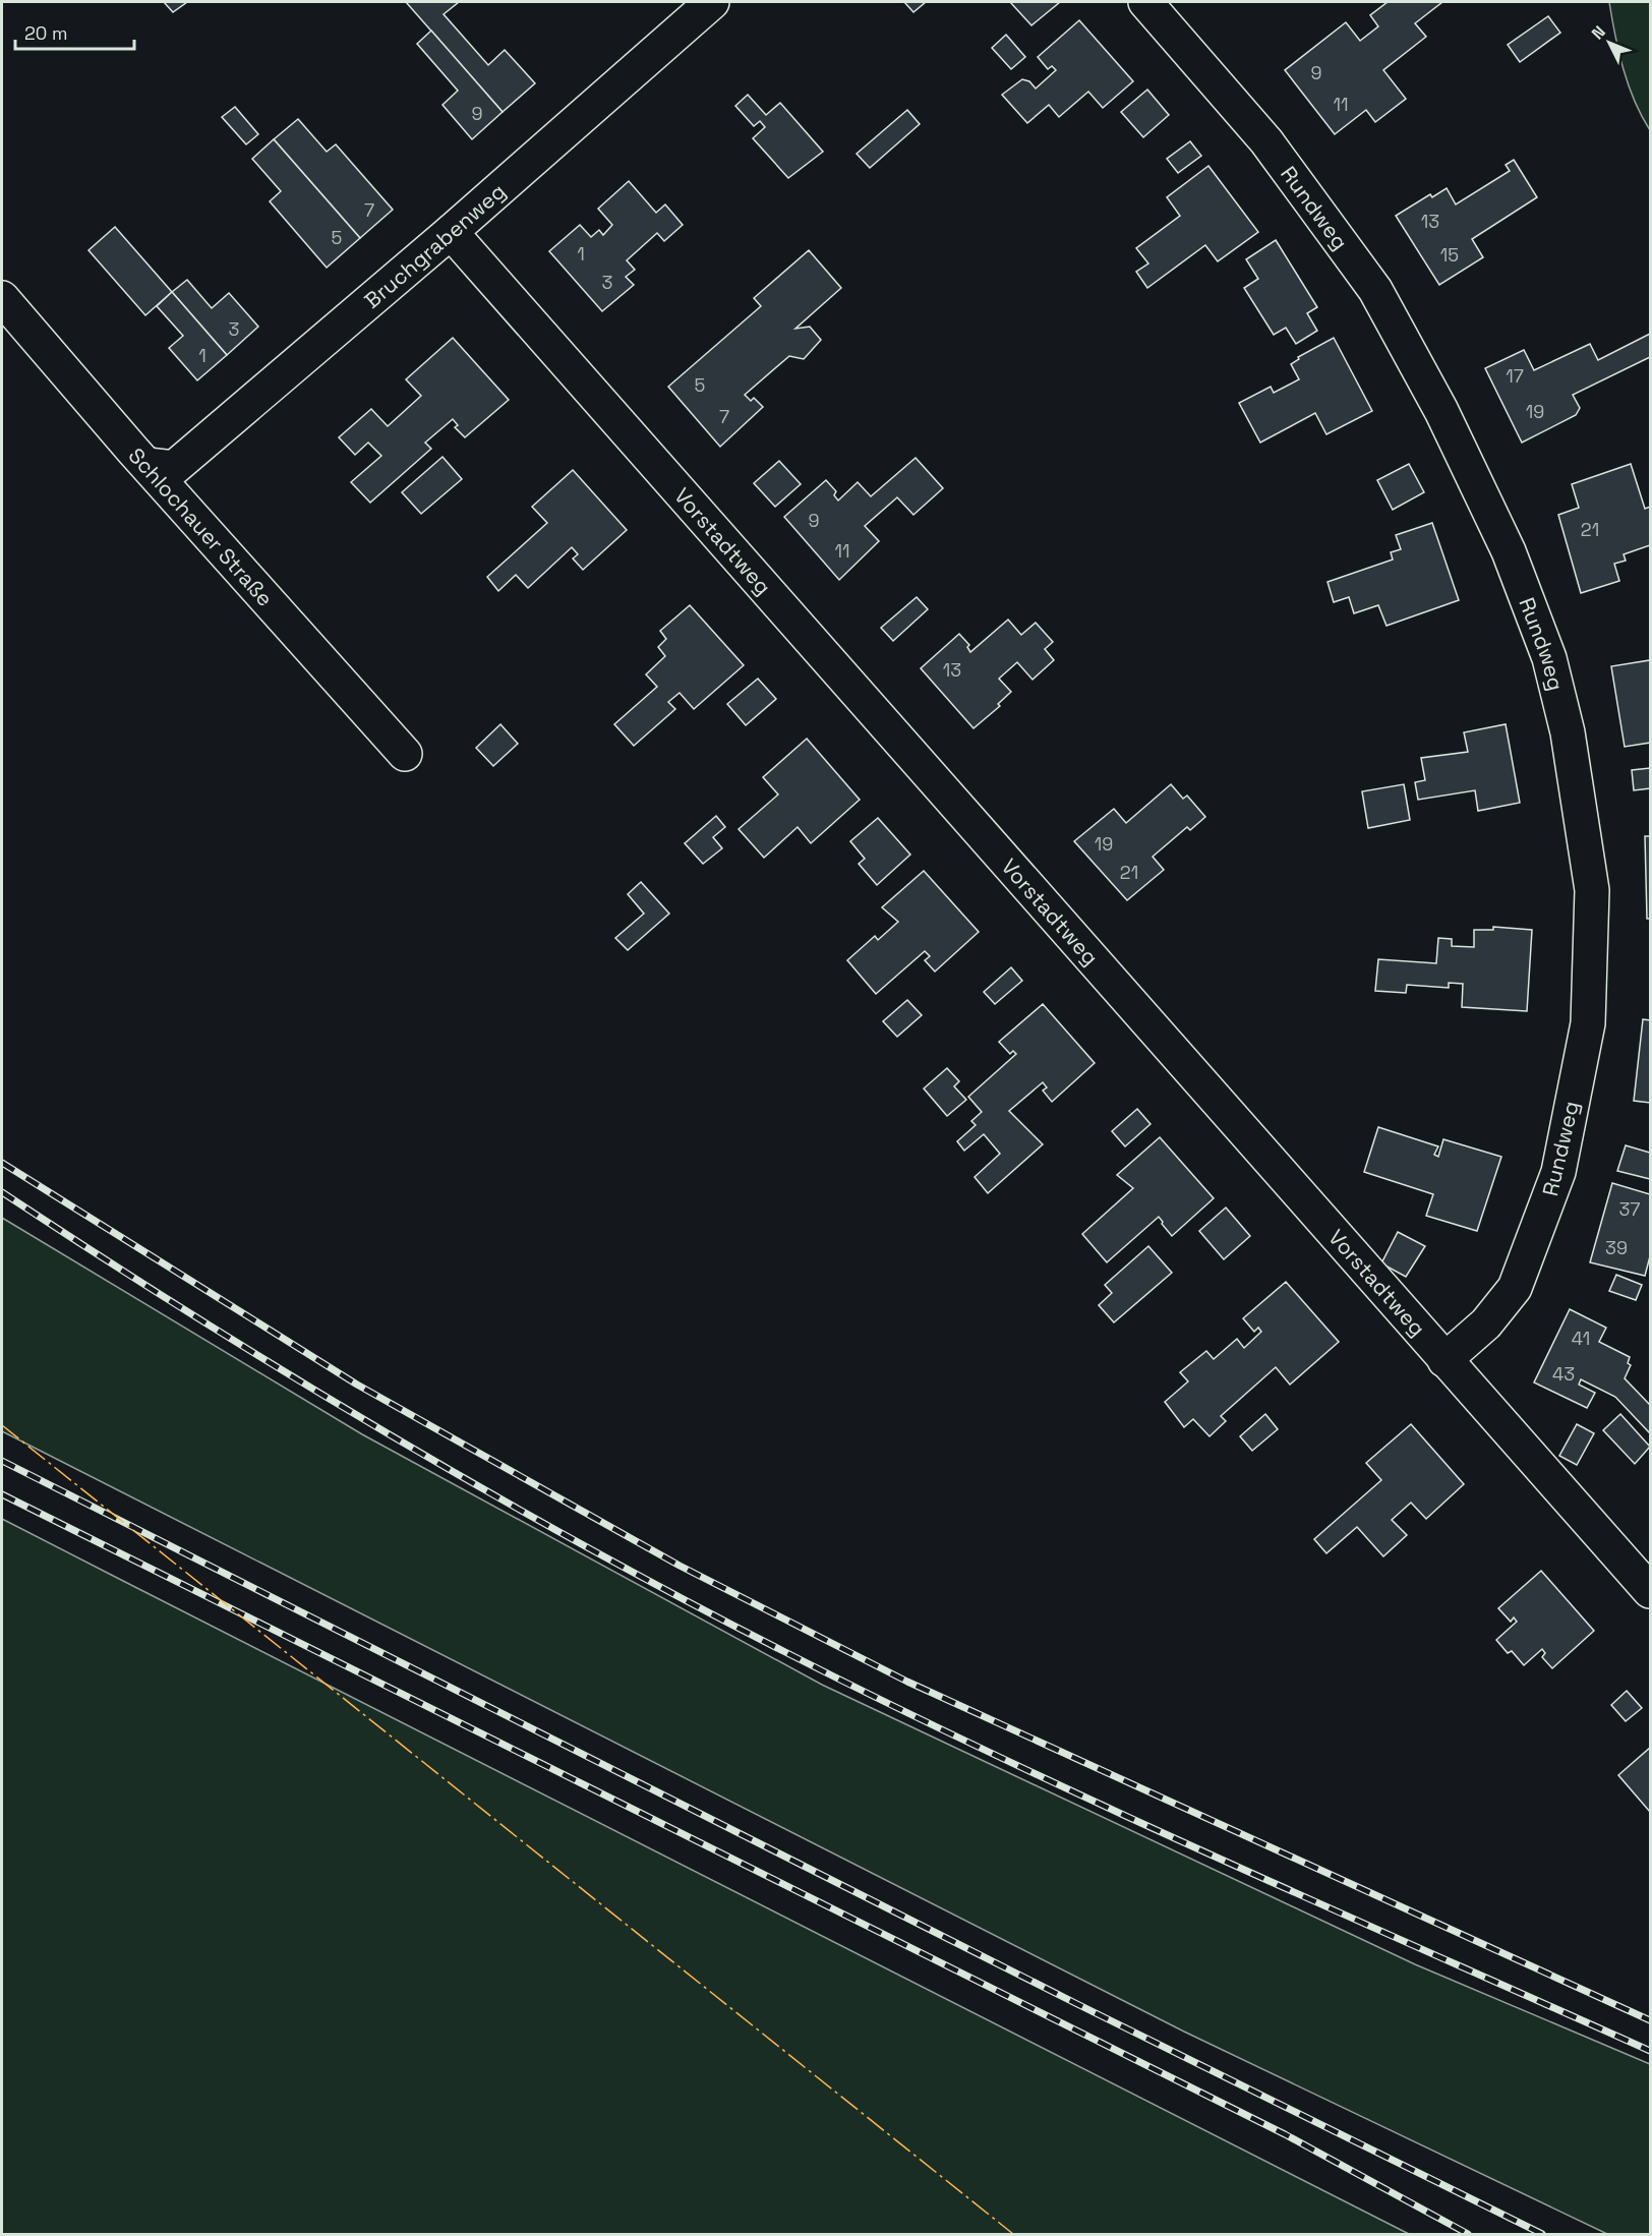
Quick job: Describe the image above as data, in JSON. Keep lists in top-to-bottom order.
{
  "streets": {
    "street": [
      "Rundweg",
      "Bruchgrabenweg",
      "Schlochauer Straße",
      "Vorstadtweg"
    ]
  },
  "crossings": [
    ["Rundweg", "Vorstadtweg"],
    ["Bruchgrabenweg", "Schlochauer Straße"],
    ["Bruchgrabenweg", "Vorstadtweg"]
  ],
  "house_numbers": [
    "9",
    "11",
    "9",
    "7",
    "13",
    "5",
    "1",
    "15",
    "3",
    "3",
    "1",
    "17",
    "5",
    "19",
    "7",
    "9",
    "21",
    "11",
    "13",
    "19",
    "21",
    "37",
    "39",
    "41",
    "43"
  ],
  "scale_bar": "20 m",
  "north": "top left"
}
